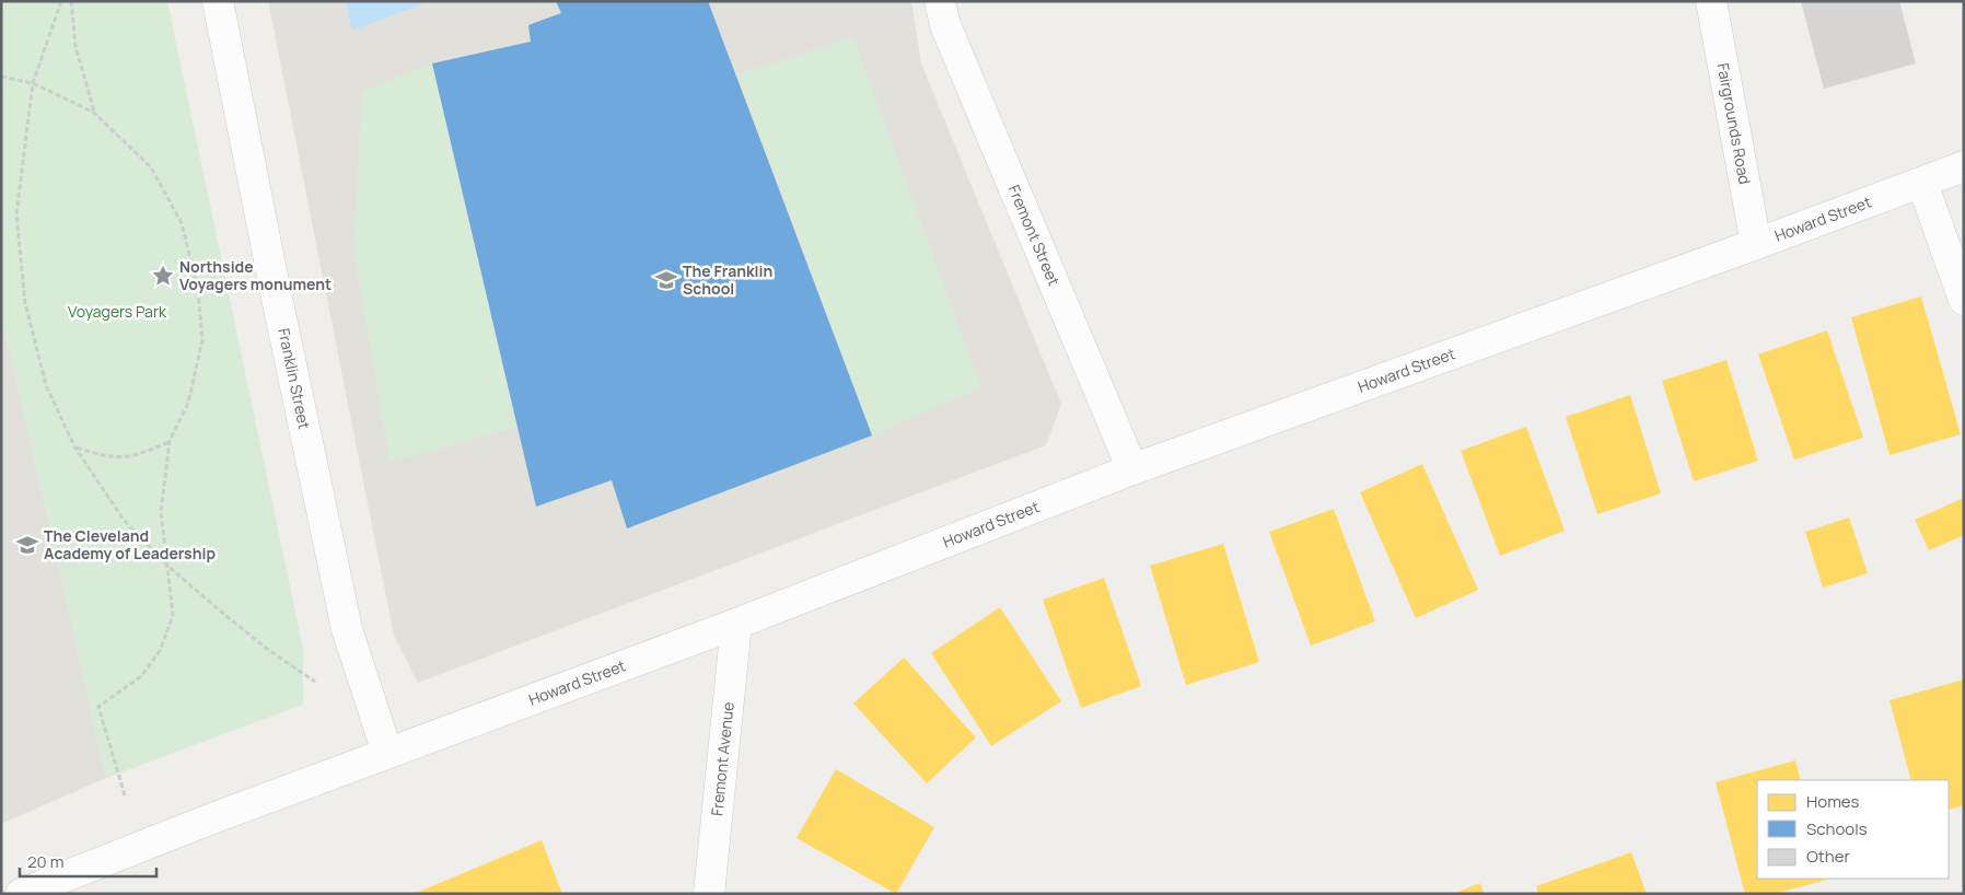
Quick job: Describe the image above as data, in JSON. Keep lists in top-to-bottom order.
{
  "streets": {
    "street": [
      "Fairgrounds Road",
      "Howard Street",
      "Fremont Street",
      "Franklin Street",
      "Fremont Avenue"
    ]
  },
  "crossings": [
    ["Fairgrounds Road", "Howard Street"],
    ["Howard Street", "Fremont Street"],
    ["Howard Street", "Franklin Street"],
    ["Howard Street", "Fremont Avenue"]
  ],
  "parks": ["Voyagers Park"],
  "places": {
    "place": ["Northside Voyagers monument"],
    "school or university": ["The Franklin School", "The Cleveland Academy of Leadership"]
  },
  "legend": ["Homes", "Schools", "Other"],
  "scale_bar": "20 m"
}
